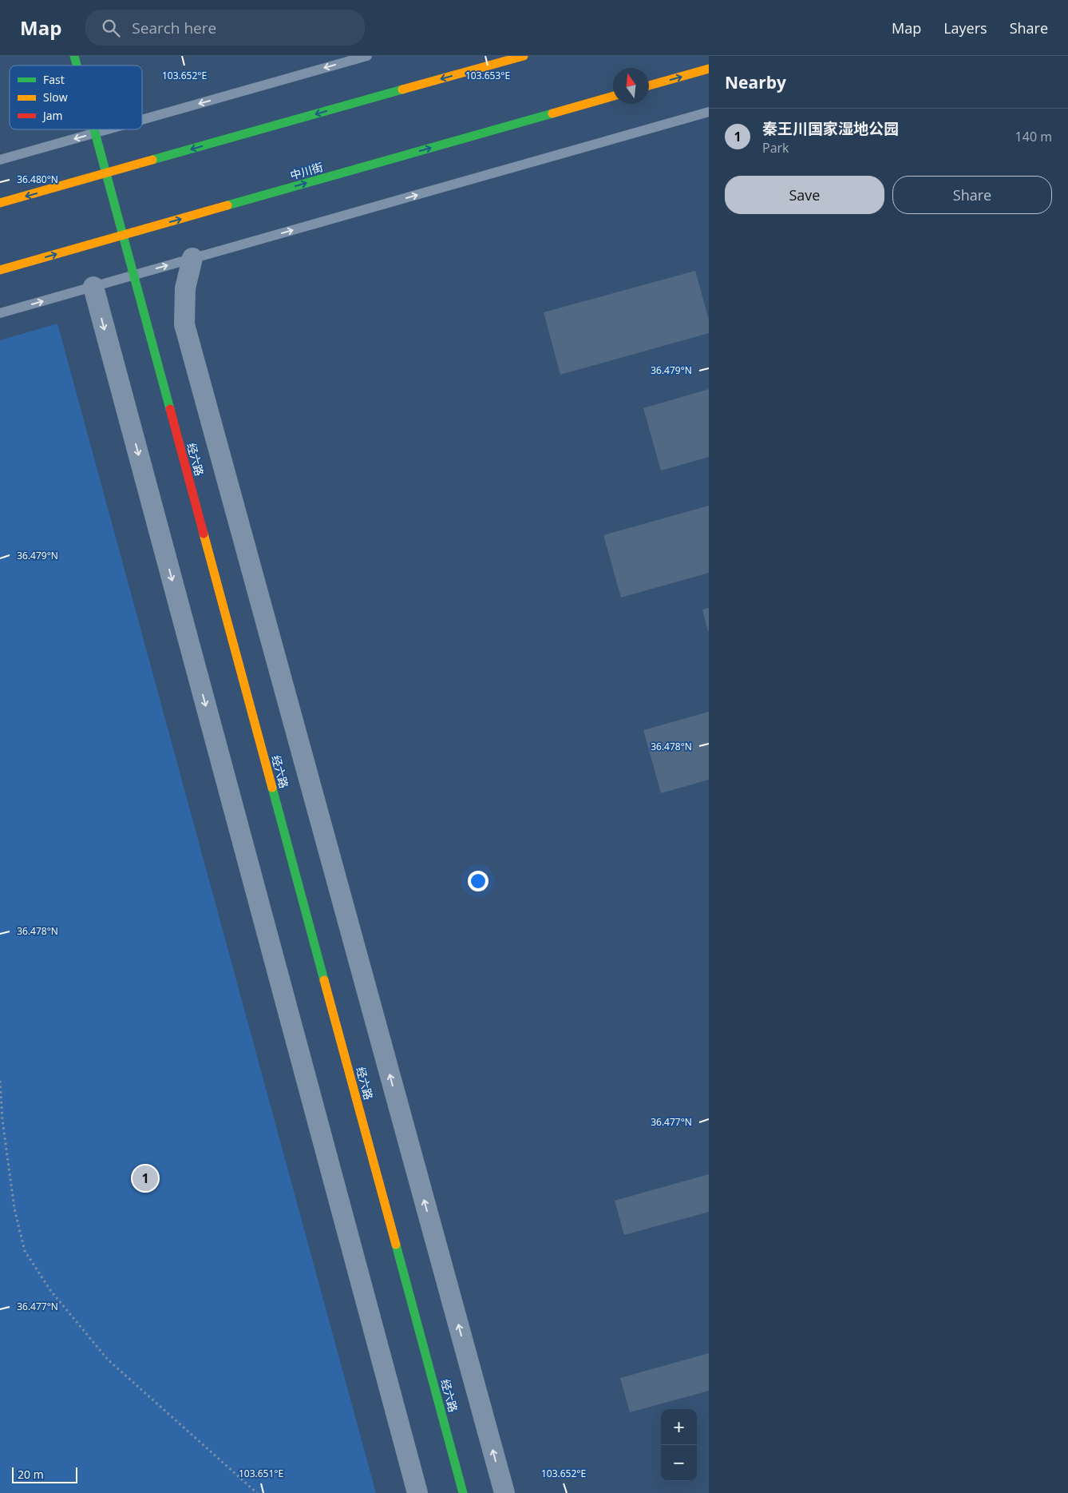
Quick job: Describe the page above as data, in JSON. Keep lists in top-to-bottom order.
{
  "streets": {
    "street": ["中川街", "经六路"]
  },
  "crossings": [
    ["中川街", "经六路"]
  ],
  "legend": ["Fast", "Slow", "Jam"],
  "scale_bar": "20 m",
  "north": "top",
  "page": {
    "header": "Map",
    "search": "Search here",
    "nav": ["Map", "Layers", "Share"],
    "heading": "Nearby",
    "list": [
      {
        "mark": "1",
        "name": "秦王川国家湿地公园",
        "note": "Park",
        "value": "140 m"
      }
    ],
    "buttons": ["Save", "Share"],
    "pins": "1",
    "map_buttons": ["+", "−"],
    "scale": "20 m"
  },
  "coordinates": [
    "103.652°E",
    "103.653°E",
    "36.480°N",
    "36.479°N",
    "36.478°N",
    "36.477°N",
    "103.651°E"
  ]
}
